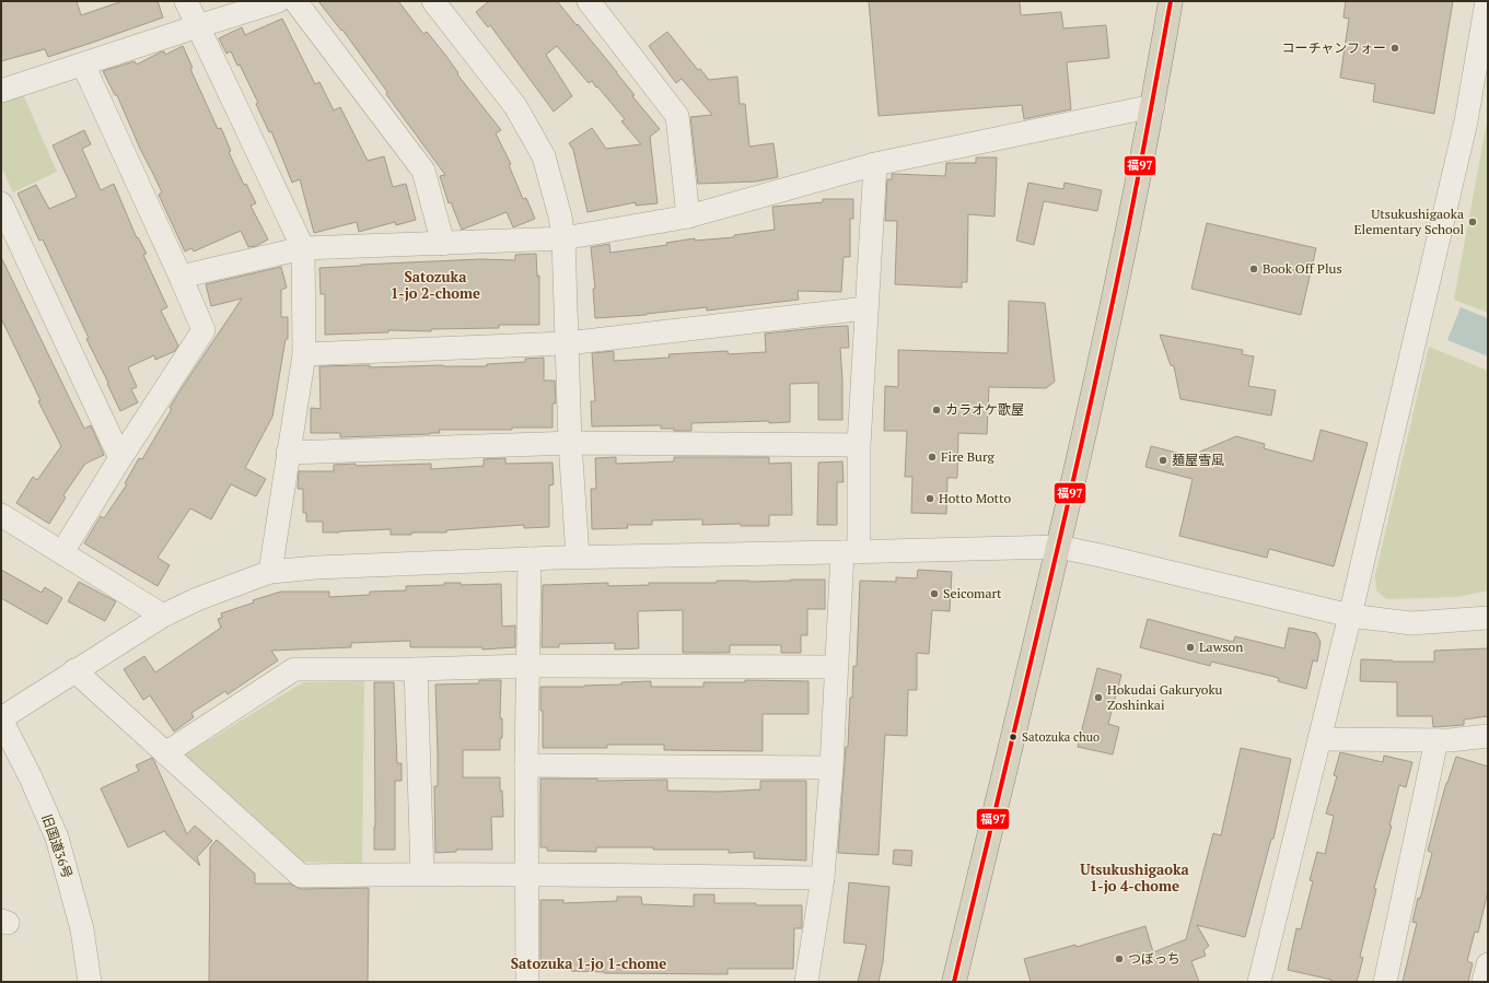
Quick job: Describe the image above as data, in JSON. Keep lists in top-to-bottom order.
{
  "streets": {
    "street": ["旧国道36号"]
  },
  "districts": ["Satozuka 1-jo 2-chome", "Utsukushigaoka 1-jo 4-chome", "Satozuka 1-jo 1-chome"],
  "places": [
    "コーチャンフォー",
    "Utsukushigaoka Elementary School",
    "Book Off Plus",
    "カラオケ歌屋",
    "Fire Burg",
    "麺屋雪風",
    "Hotto Motto",
    "Seicomart",
    "Lawson",
    "Hokudai Gakuryoku Zoshinkai",
    "Satozuka chuo",
    "つぼっち"
  ],
  "lines": ["transit line 福97"]
}
